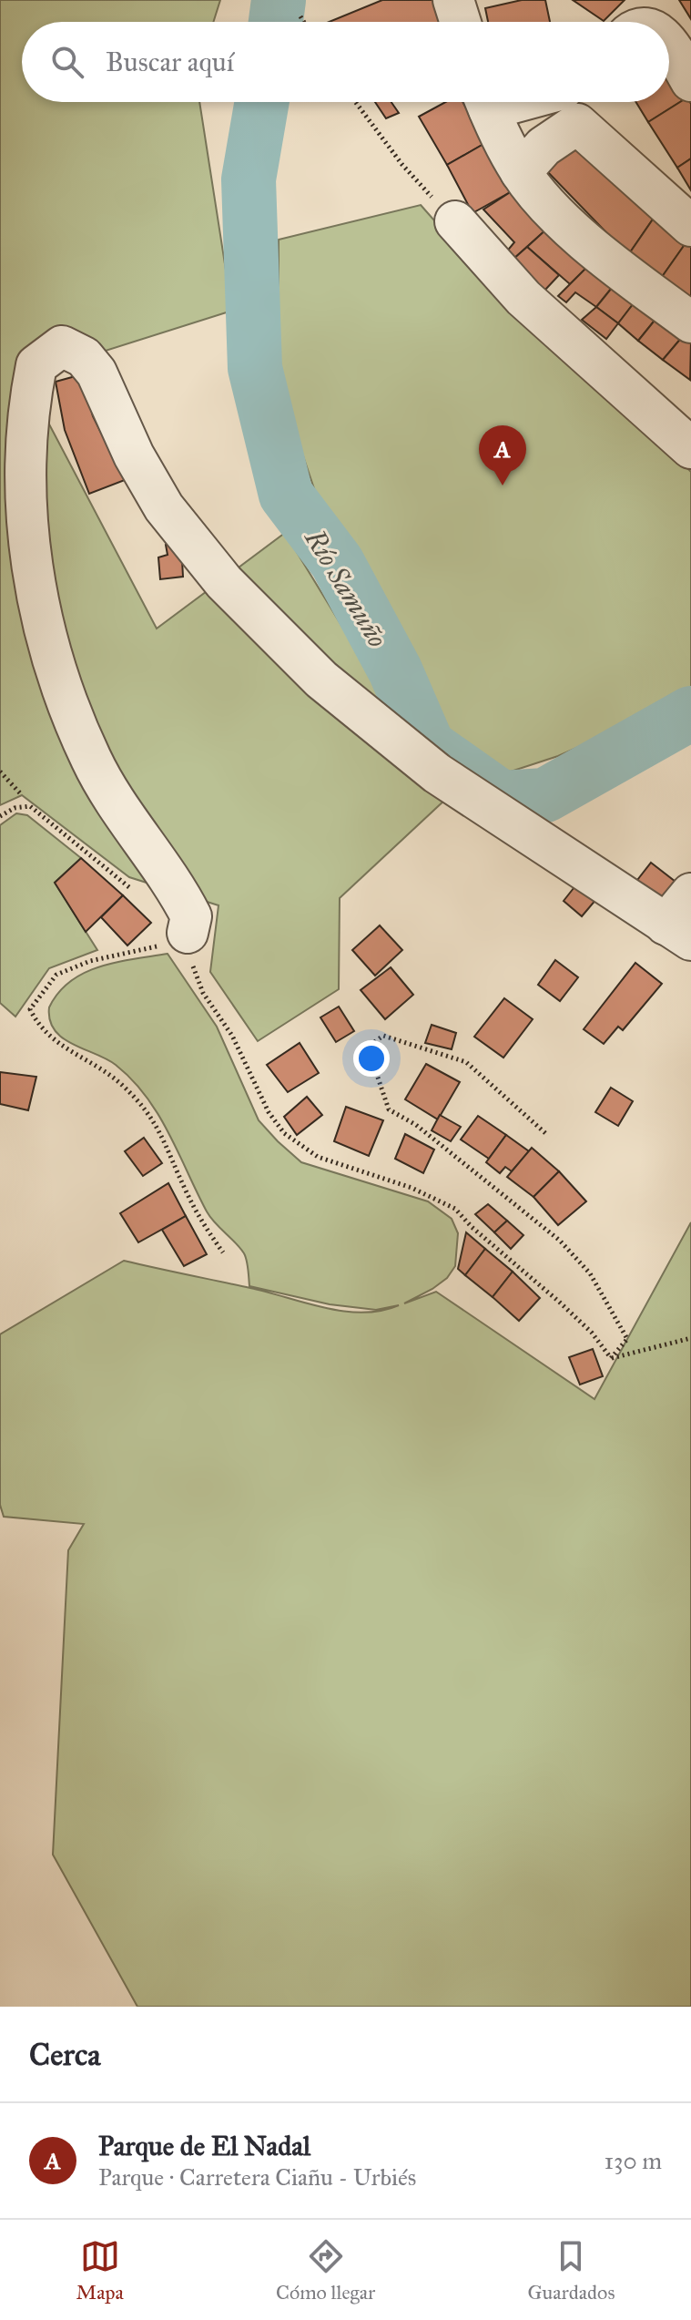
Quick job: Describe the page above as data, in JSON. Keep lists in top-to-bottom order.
{
  "water": ["Río Samuño"],
  "page": {
    "search": "Buscar aquí",
    "pins": "A",
    "heading": "Cerca",
    "list": [
      {
        "mark": "A",
        "name": "Parque de El Nadal",
        "note": "Parque · Carretera Ciañu - Urbiés",
        "value": "130 m"
      }
    ],
    "nav": ["Mapa", "Cómo llegar", "Guardados"]
  }
}
